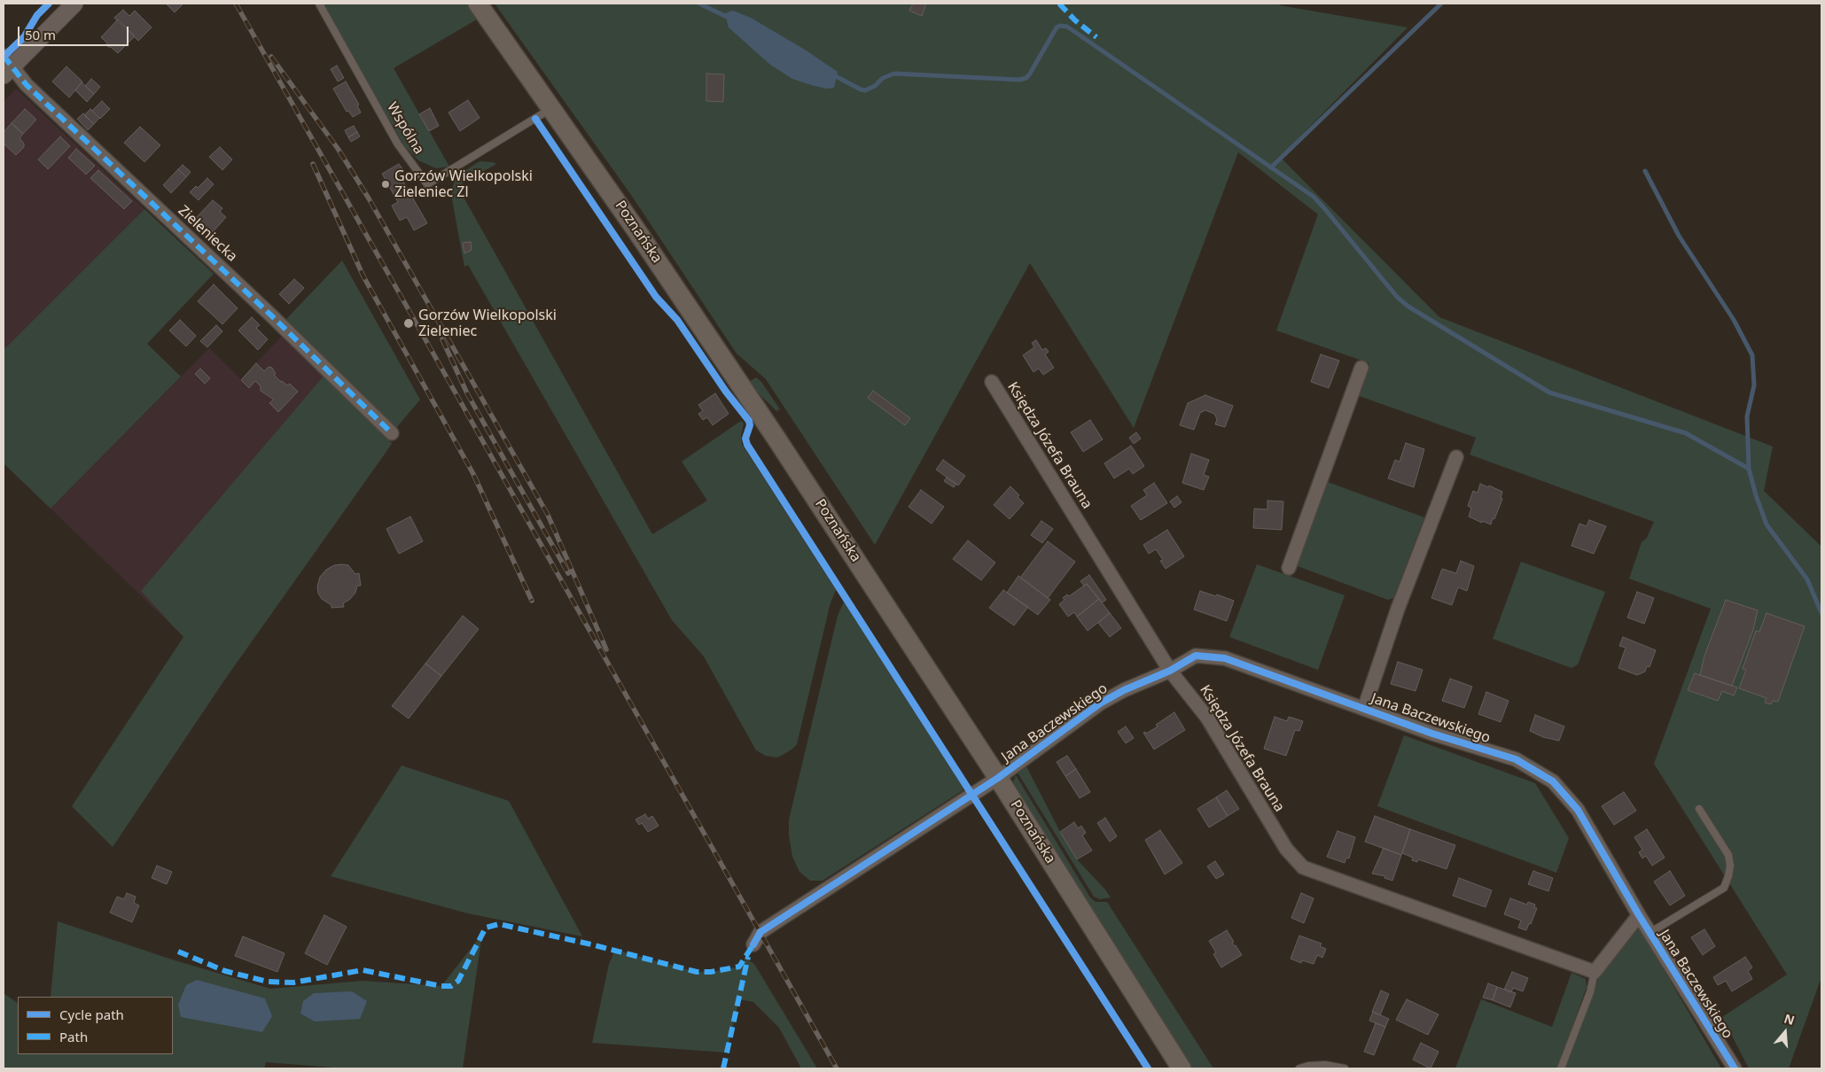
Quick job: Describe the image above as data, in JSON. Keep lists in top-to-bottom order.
{
  "streets": {
    "main road": ["Poznańska"],
    "street": ["Zieleniecka", "Księdza Józefa Brauna", "Jana Baczewskiego"],
    "lane": ["Wspólna"]
  },
  "crossings": [
    ["Wspólna", "Poznańska"],
    ["Poznańska", "Jana Baczewskiego"],
    ["Księdza Józefa Brauna", "Jana Baczewskiego"]
  ],
  "places": ["Gorzów Wielkopolski Zieleniec Zl", "Gorzów Wielkopolski Zieleniec"],
  "legend": ["Cycle path", "Path"],
  "scale_bar": "50 m",
  "north": "top"
}
